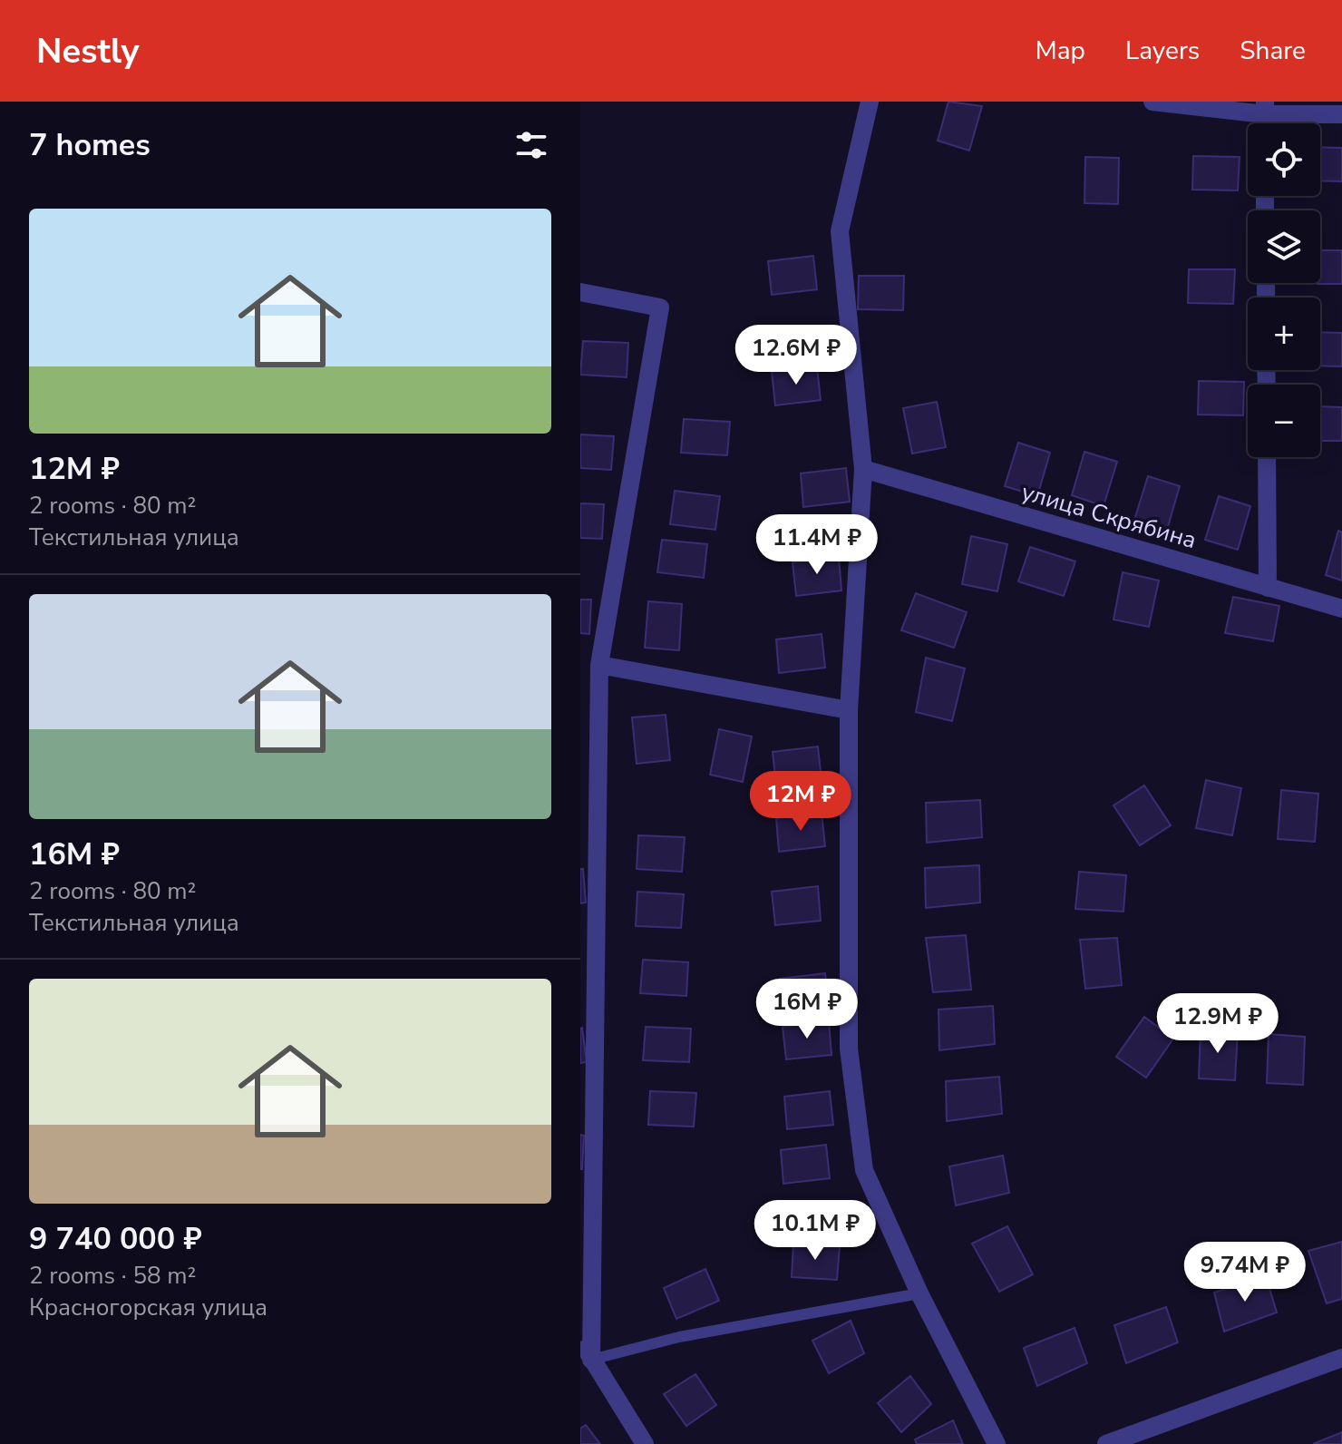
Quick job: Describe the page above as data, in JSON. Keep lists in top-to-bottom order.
{
  "streets": {
    "street": ["улица Скрябина"]
  },
  "page": {
    "header": "Nestly",
    "nav": ["Map", "Layers", "Share"],
    "heading": "7 homes",
    "map_buttons": ["+", "−"],
    "list": [
      {
        "name": "12M ₽",
        "note": "2 rooms · 80 m² · Текстильная улица"
      },
      {
        "name": "16M ₽",
        "note": "2 rooms · 80 m² · Текстильная улица"
      },
      {
        "name": "9 740 000 ₽",
        "note": "2 rooms · 58 m² · Красногорская улица"
      }
    ],
    "price": [
      "12.6M ₽",
      "11.4M ₽",
      "12M ₽",
      "16M ₽",
      "12.9M ₽",
      "10.1M ₽",
      "9.74M ₽"
    ]
  }
}
